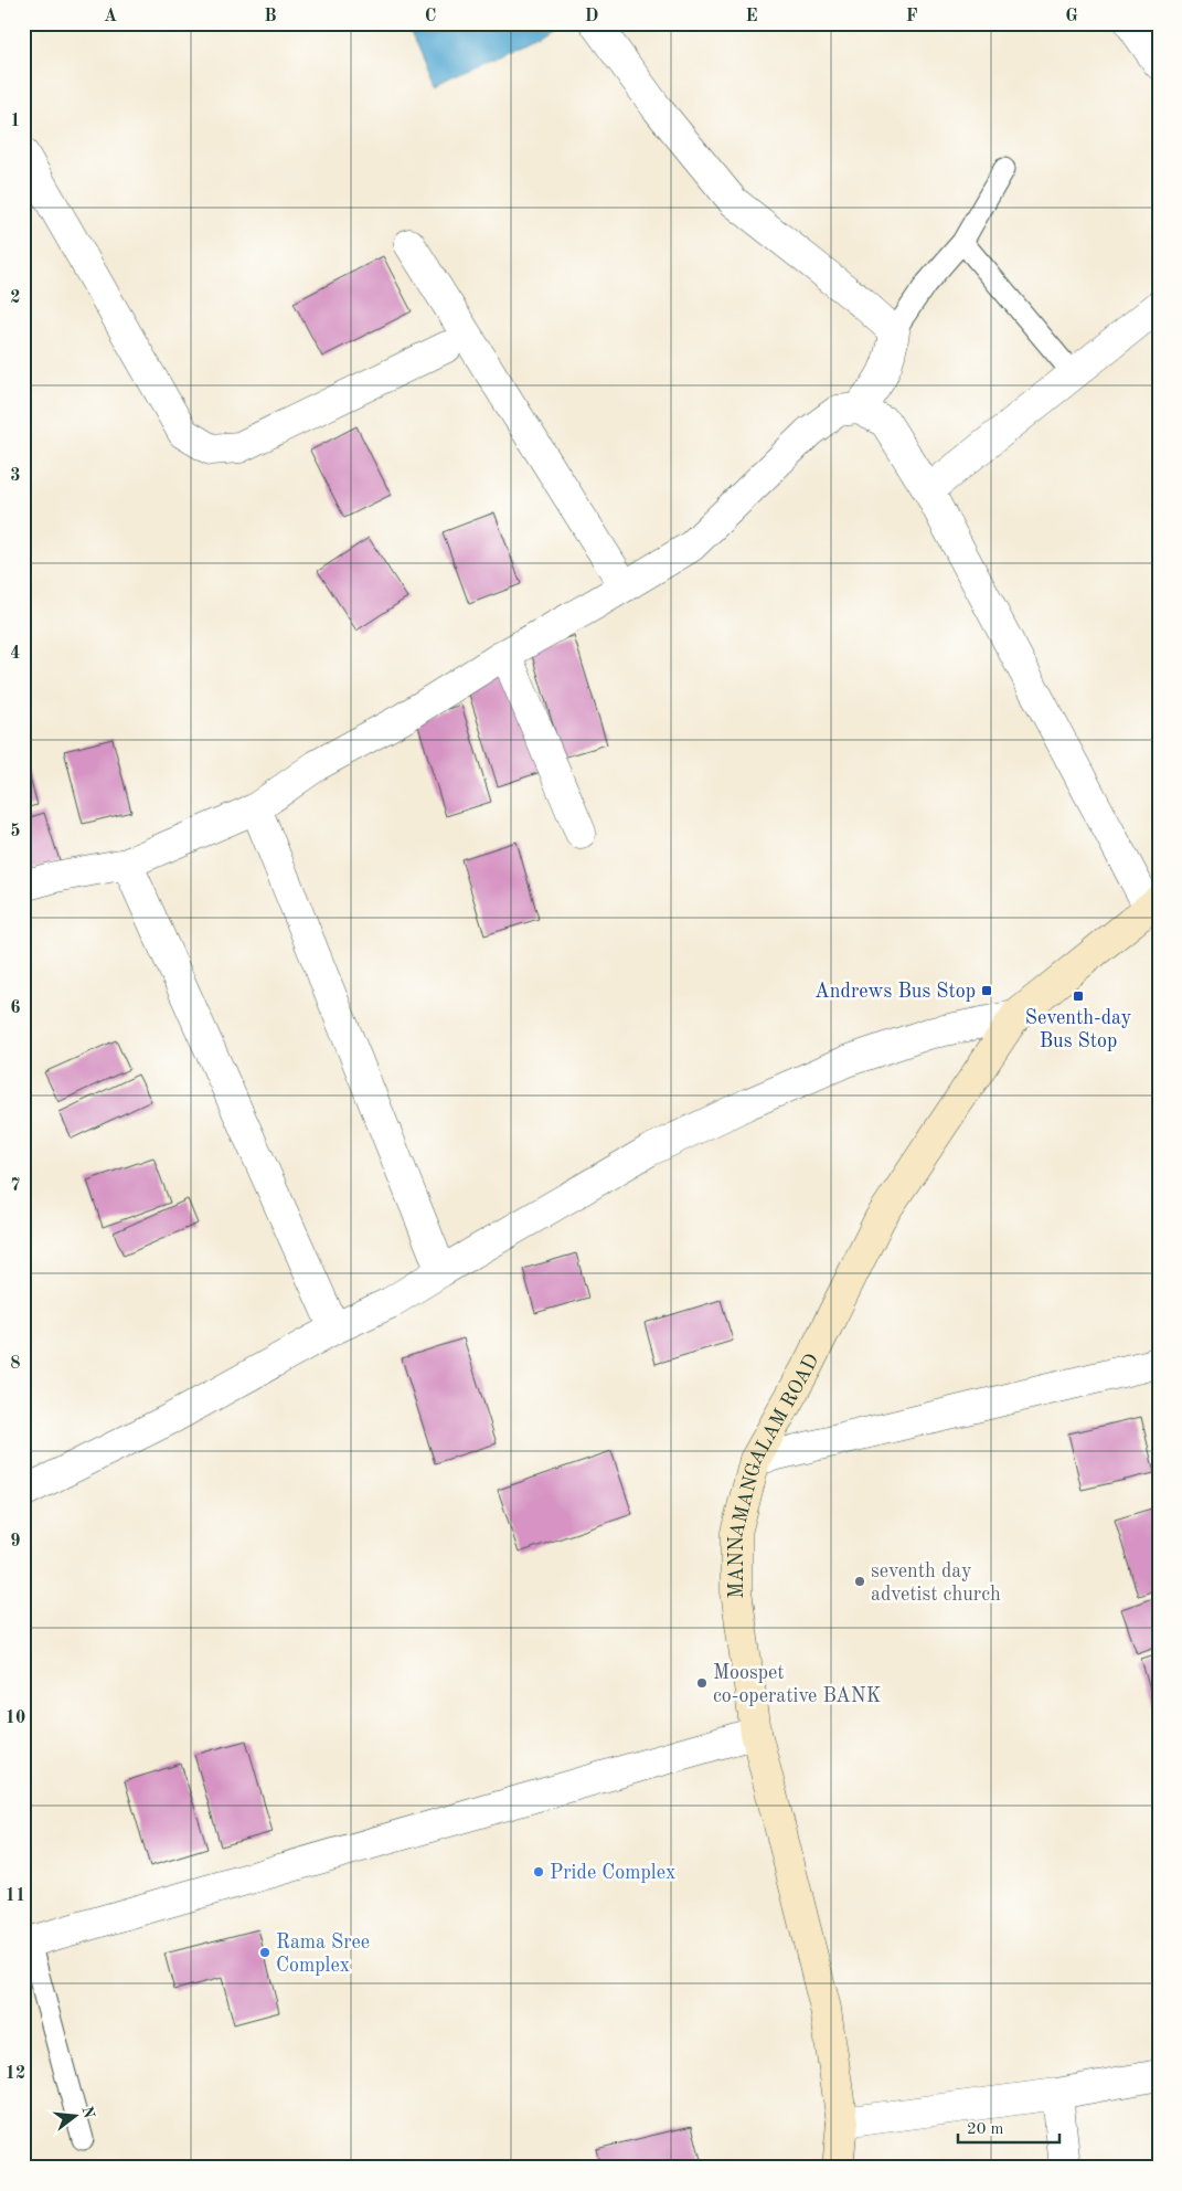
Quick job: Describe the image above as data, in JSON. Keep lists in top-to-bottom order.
{
  "streets": {
    "main road": ["MANNAMANGALAM ROAD"]
  },
  "places": {
    "transit": ["Andrews Bus Stop", "Seventh-day Bus Stop"],
    "other": [
      "seventh day advetist church",
      "Moospet co-operative BANK",
      "Pride Complex",
      "Rama Sree Complex"
    ]
  },
  "scale_bar": "20 m",
  "north": "right",
  "grid": {
    "columns": [
      "A",
      "B",
      "C",
      "D",
      "E",
      "F",
      "G"
    ],
    "rows": [
      "1",
      "2",
      "3",
      "4",
      "5",
      "6",
      "7",
      "8",
      "9",
      "10",
      "11",
      "12"
    ]
  }
}
